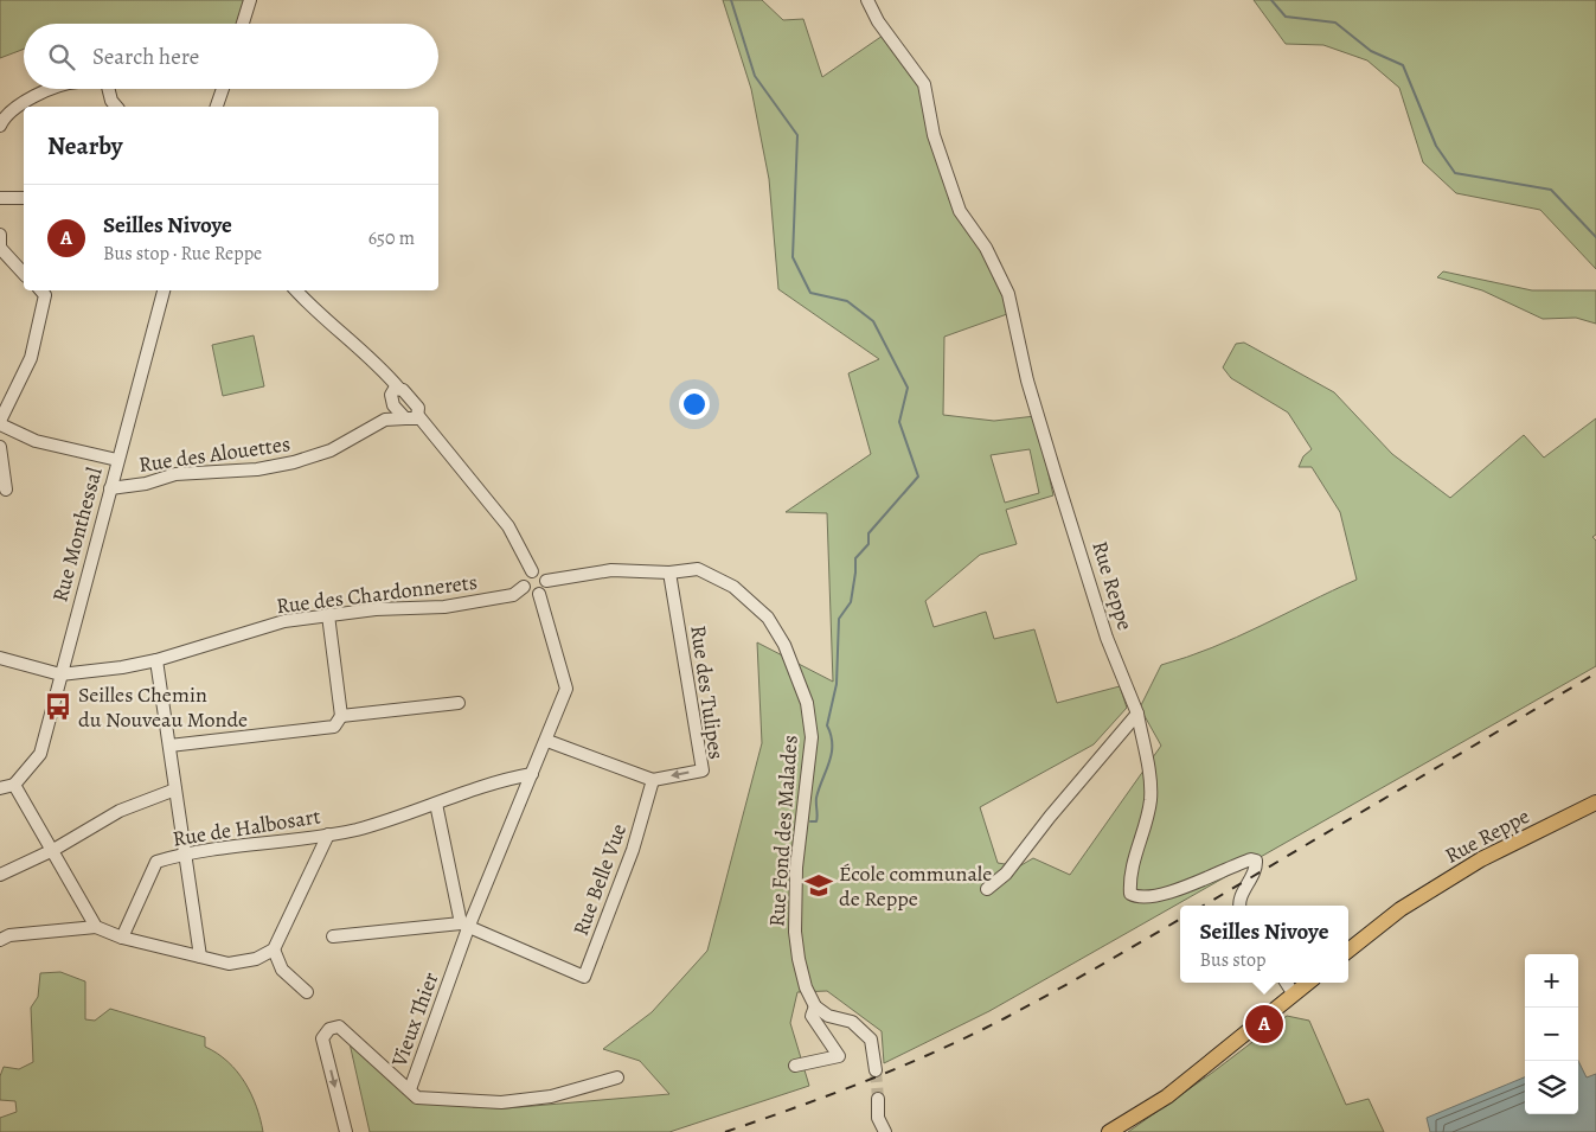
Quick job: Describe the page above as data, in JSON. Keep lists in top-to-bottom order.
{
  "streets": {
    "main road": ["Rue Reppe"],
    "street": [
      "Rue des Alouettes",
      "Rue Monthessal",
      "Rue des Chardonnerets",
      "Rue des Tulipes",
      "Rue de Halbosart",
      "Rue Fond des Malades",
      "Rue Belle Vue",
      "Vieux Thier"
    ]
  },
  "crossings": [
    ["Rue des Alouettes", "Rue Monthessal"],
    ["Rue Monthessal", "Rue des Chardonnerets"],
    ["Rue des Chardonnerets", "Rue Fond des Malades"],
    ["Rue des Chardonnerets", "Vieux Thier"],
    ["Rue des Tulipes", "Rue Fond des Malades"],
    ["Rue des Tulipes", "Rue Belle Vue"],
    ["Rue de Halbosart", "Vieux Thier"],
    ["Rue Fond des Malades", "Vieux Thier"],
    ["Rue Belle Vue", "Vieux Thier"]
  ],
  "one_way": ["Rue des Tulipes"],
  "places": {
    "bus stop": ["Seilles Chemin du Nouveau Monde"],
    "school or university": ["École communale de Reppe"]
  },
  "page": {
    "search": "Search here",
    "heading": "Nearby",
    "list": [
      {
        "mark": "A",
        "name": "Seilles Nivoye",
        "note": "Bus stop · Rue Reppe",
        "value": "650 m"
      }
    ],
    "popup": ["Seilles Nivoye", "Bus stop"],
    "map_buttons": ["+", "−"],
    "pins": "A"
  }
}
